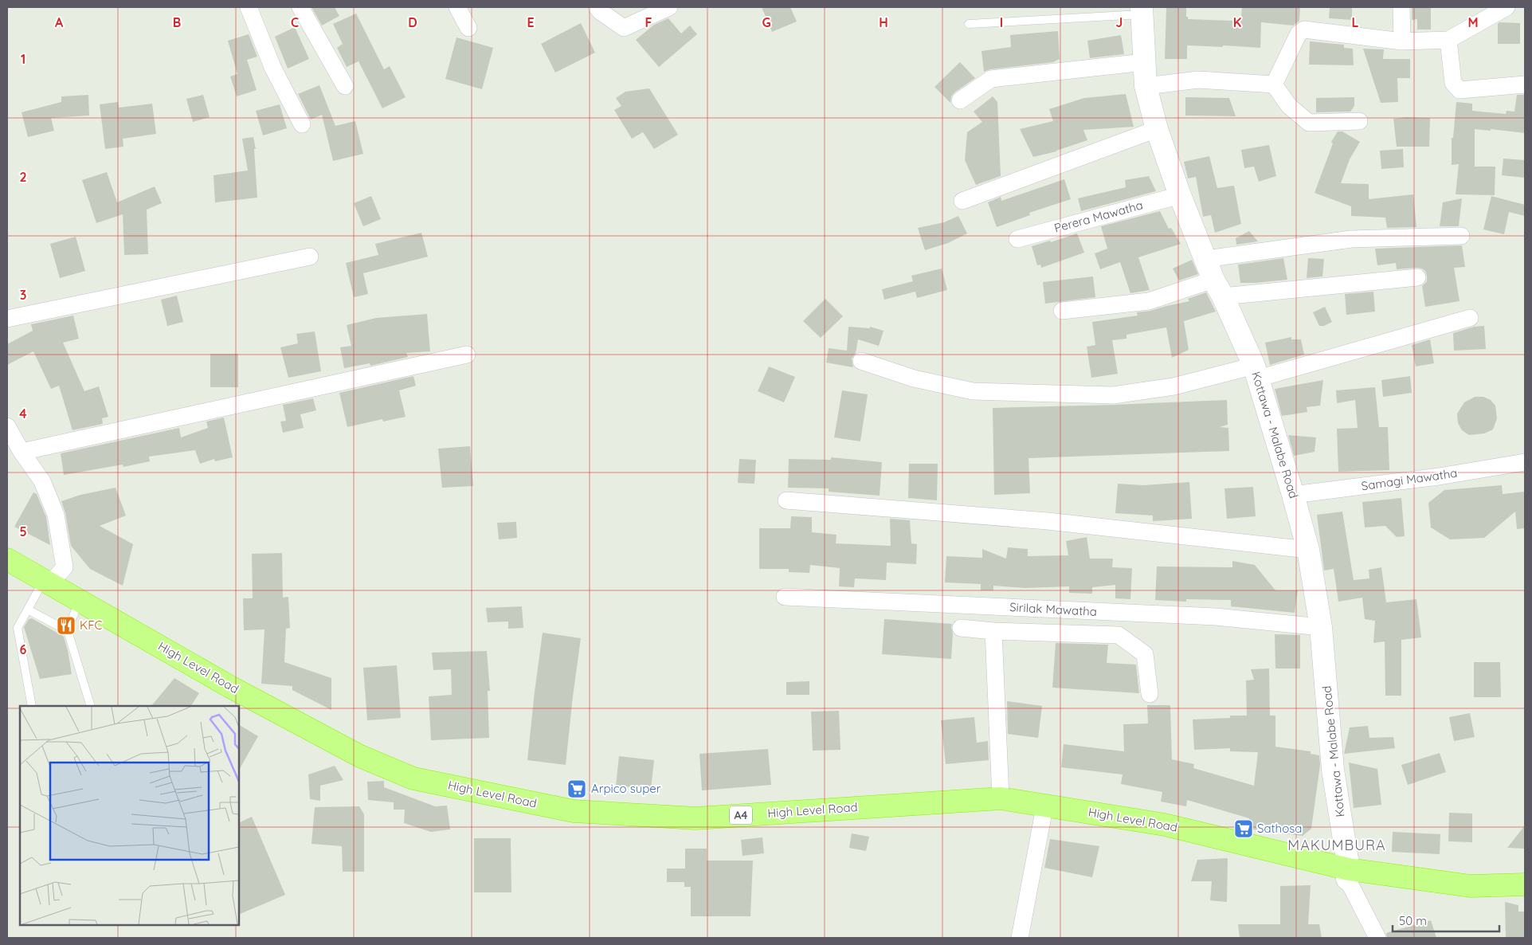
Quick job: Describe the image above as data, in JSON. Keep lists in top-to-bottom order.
{
  "streets": {
    "highway": ["High Level Road", "A4"],
    "street": [
      "Perera Mawatha",
      "Kottawa - Malabe Road",
      "Samagi Mawatha",
      "Sirilak Mawatha"
    ]
  },
  "crossings": [
    ["Perera Mawatha", "Kottawa - Malabe Road"],
    ["Kottawa - Malabe Road", "Samagi Mawatha"],
    ["Kottawa - Malabe Road", "Sirilak Mawatha"],
    ["Kottawa - Malabe Road", "High Level Road"]
  ],
  "districts": ["MAKUMBURA"],
  "places": {
    "restaurant": ["KFC"],
    "supermarket": ["Arpico super", "Sathosa"]
  },
  "scale_bar": "50 m",
  "grid": {
    "columns": [
      "A",
      "B",
      "C",
      "D",
      "E",
      "F",
      "G",
      "H",
      "I",
      "J",
      "K",
      "L",
      "M"
    ],
    "rows": [
      "1",
      "2",
      "3",
      "4",
      "5",
      "6"
    ]
  }
}
